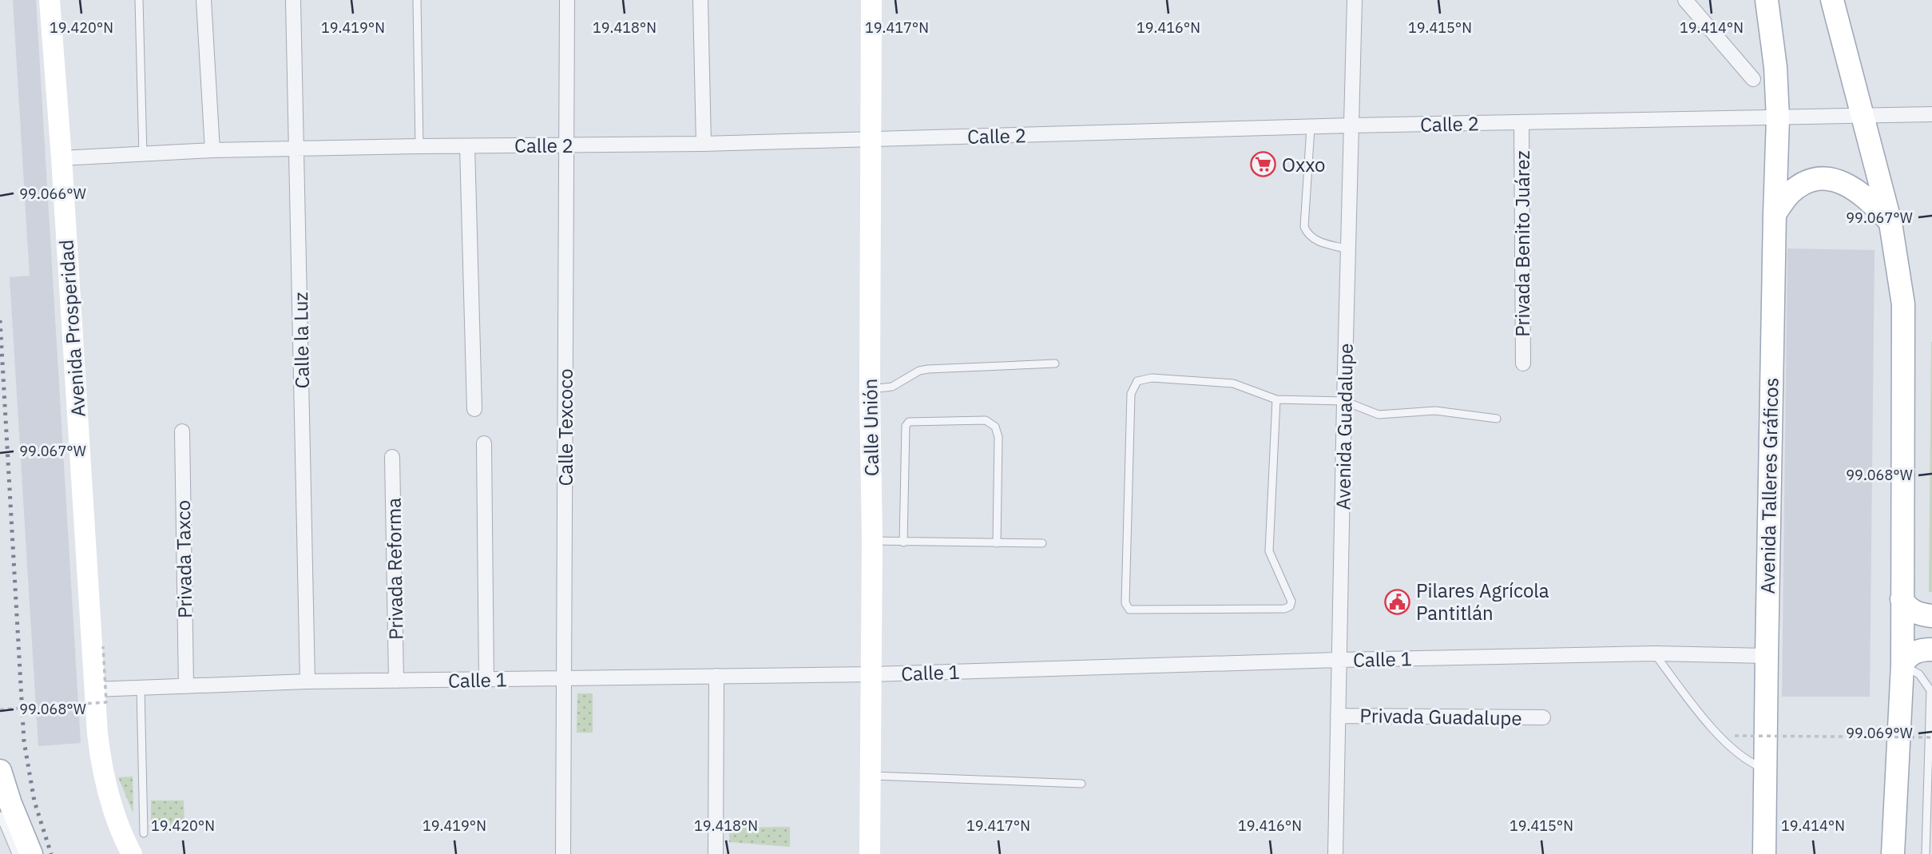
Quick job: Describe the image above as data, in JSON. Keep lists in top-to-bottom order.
{
  "streets": {
    "main road": ["Avenida Talleres Gráficos"],
    "street": [
      "Calle 2",
      "Privada Benito Juárez",
      "Avenida Prosperidad",
      "Calle la Luz",
      "Avenida Guadalupe",
      "Calle Texcoco",
      "Calle Unión",
      "Privada Taxco",
      "Privada Reforma",
      "Calle 1",
      "Privada Guadalupe"
    ]
  },
  "crossings": [
    ["Calle 2", "Privada Benito Juárez"],
    ["Calle 2", "Avenida Prosperidad"],
    ["Calle 2", "Calle la Luz"],
    ["Calle 2", "Avenida Guadalupe"],
    ["Calle 2", "Calle Texcoco"],
    ["Calle 2", "Calle Unión"],
    ["Calle 2", "Avenida Talleres Gráficos"],
    ["Avenida Prosperidad", "Calle 1"],
    ["Calle la Luz", "Calle 1"],
    ["Avenida Guadalupe", "Calle 1"],
    ["Avenida Guadalupe", "Privada Guadalupe"],
    ["Calle Texcoco", "Calle 1"],
    ["Calle Unión", "Calle 1"],
    ["Avenida Talleres Gráficos", "Calle 1"],
    ["Privada Taxco", "Calle 1"],
    ["Privada Reforma", "Calle 1"]
  ],
  "places": {
    "supermarket": ["Oxxo"],
    "public building": ["Pilares Agrícola Pantitlán"]
  },
  "coordinates": [
    "19.420°N",
    "19.419°N",
    "19.418°N",
    "19.417°N",
    "19.416°N",
    "19.415°N",
    "19.414°N",
    "99.066°W",
    "99.067°W",
    "99.068°W",
    "99.069°W"
  ]
}
